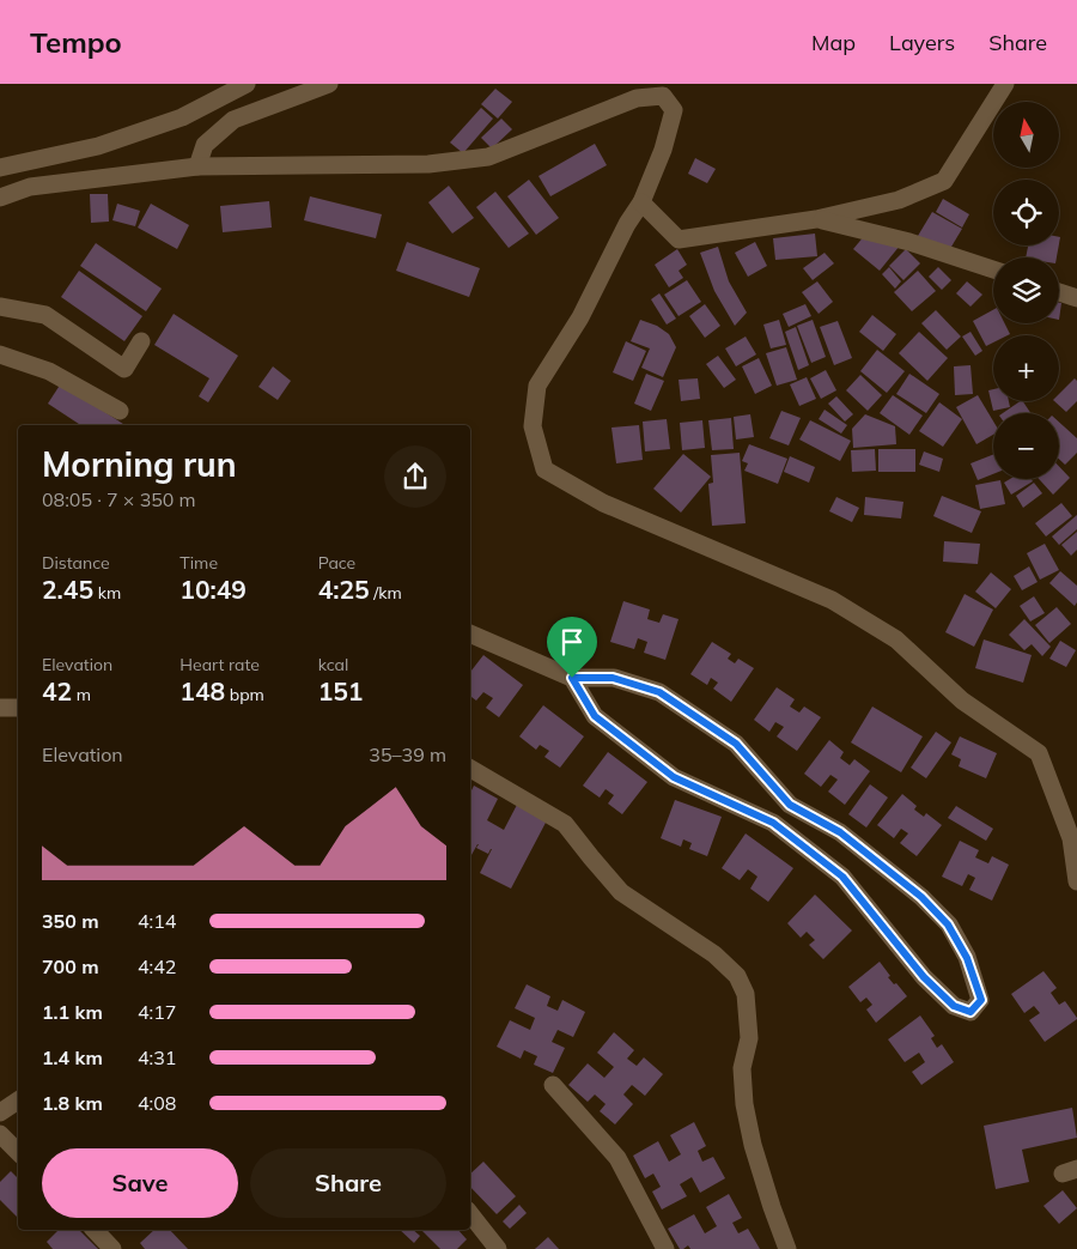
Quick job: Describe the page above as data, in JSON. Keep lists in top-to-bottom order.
{
  "north": "top",
  "page": {
    "header": "Tempo",
    "nav": ["Map", "Layers", "Share"],
    "map_buttons": ["+", "−"],
    "heading": ["Morning run", "08:05 · 7 × 350 m"],
    "stats": [
      ["Distance", "2.45 km"],
      ["Time", "10:49"],
      ["Pace", "4:25 /km"],
      ["Elevation", "42 m"],
      ["Heart rate", "148 bpm"],
      ["kcal", "151"]
    ],
    "chart": ["Elevation", "35–39 m"],
    "list": [
      {
        "name": "350 m",
        "note": "4:14"
      },
      {
        "name": "700 m",
        "note": "4:42"
      },
      {
        "name": "1.1 km",
        "note": "4:17"
      },
      {
        "name": "1.4 km",
        "note": "4:31"
      },
      {
        "name": "1.8 km",
        "note": "4:08"
      }
    ],
    "buttons": ["Save", "Share"]
  }
}
